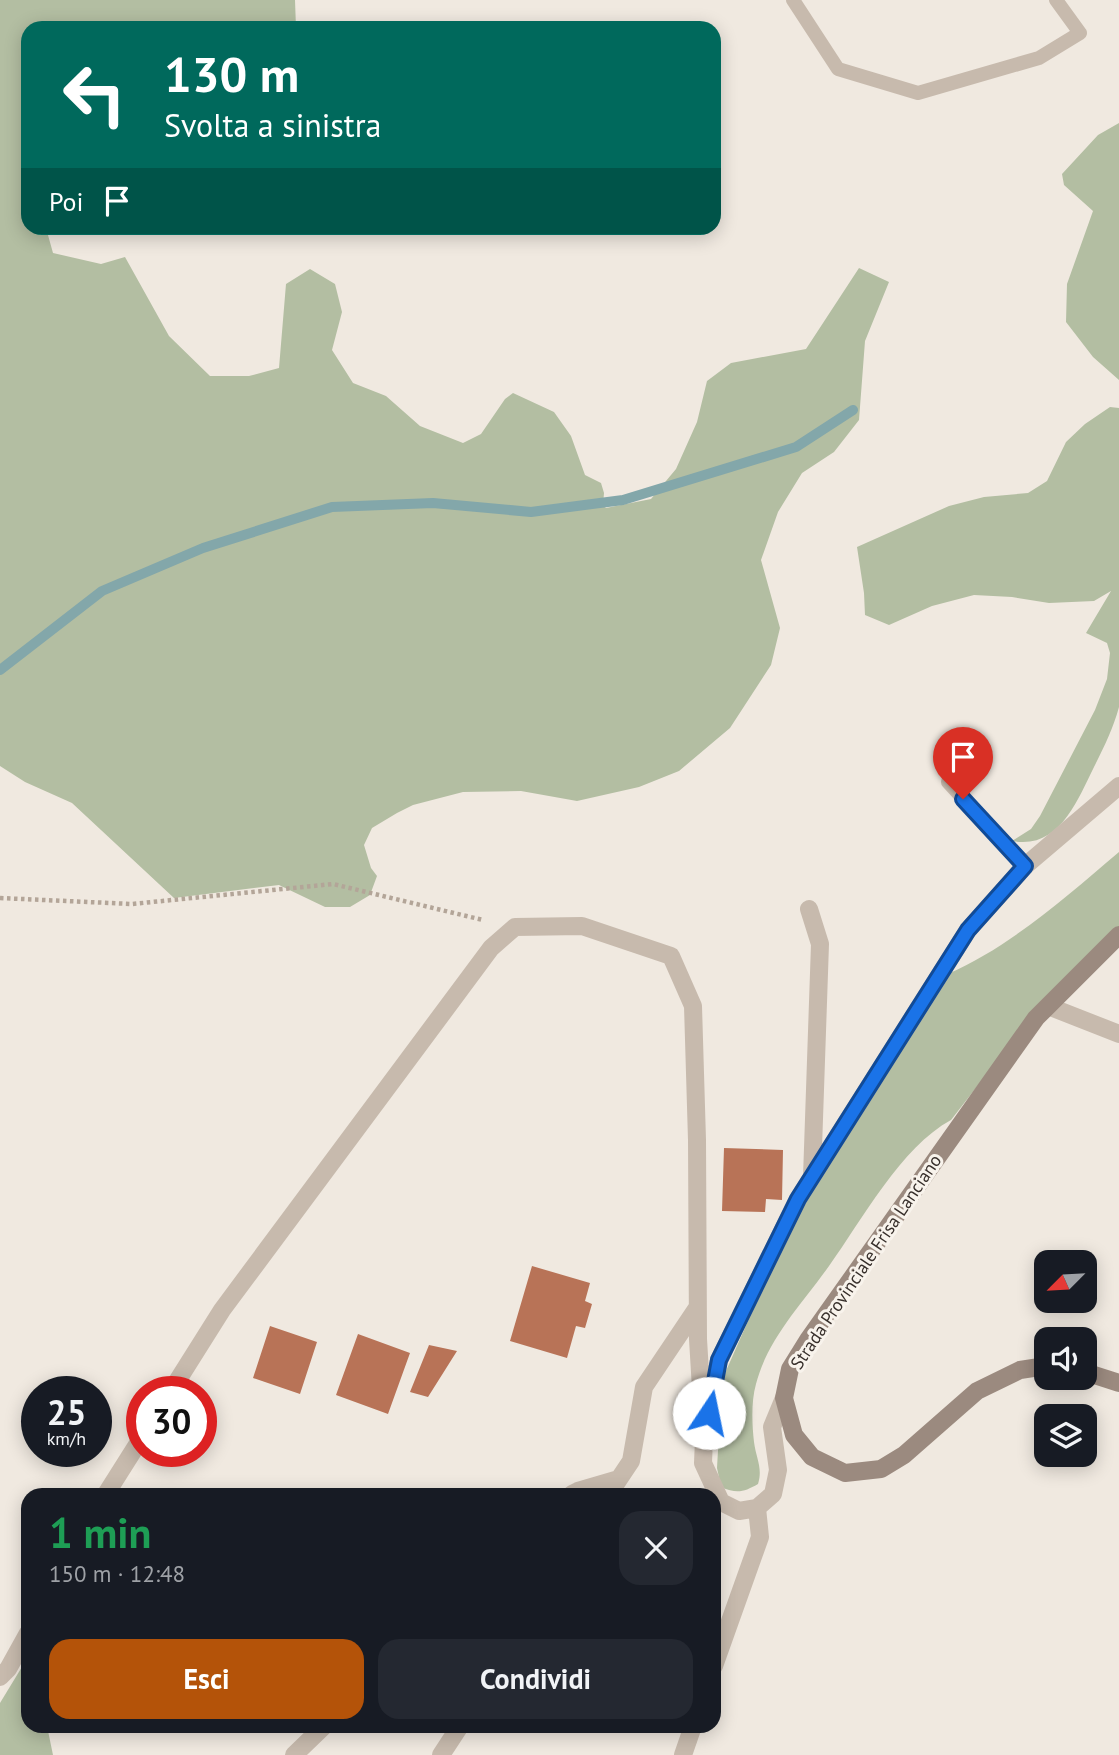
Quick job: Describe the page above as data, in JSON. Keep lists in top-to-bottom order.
{
  "streets": {
    "street": ["Strada Provinciale Frisa Lanciano"]
  },
  "north": "bottom left",
  "page": {
    "turn": ["130 m", "Svolta a sinistra"],
    "then": "Poi",
    "speed": "25 km/h",
    "limit": "30",
    "heading": ["1 min", "150 m · 12:48"],
    "buttons": ["Esci", "Condividi"]
  }
}
